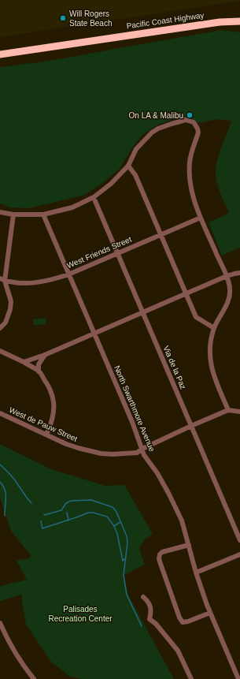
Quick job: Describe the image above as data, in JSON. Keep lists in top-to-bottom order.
{
  "streets": {
    "highway": ["Pacific Coast Highway"],
    "street": [
      "West Friends Street",
      "Via de la Paz",
      "North Swarthmore Avenue",
      "West de Pauw Street"
    ]
  },
  "crossings": [
    ["West Friends Street", "Via de la Paz"],
    ["West Friends Street", "North Swarthmore Avenue"]
  ],
  "parks": ["Palisades Recreation Center"],
  "places": ["Will Rogers State Beach", "On LA & Malibu"]
}
